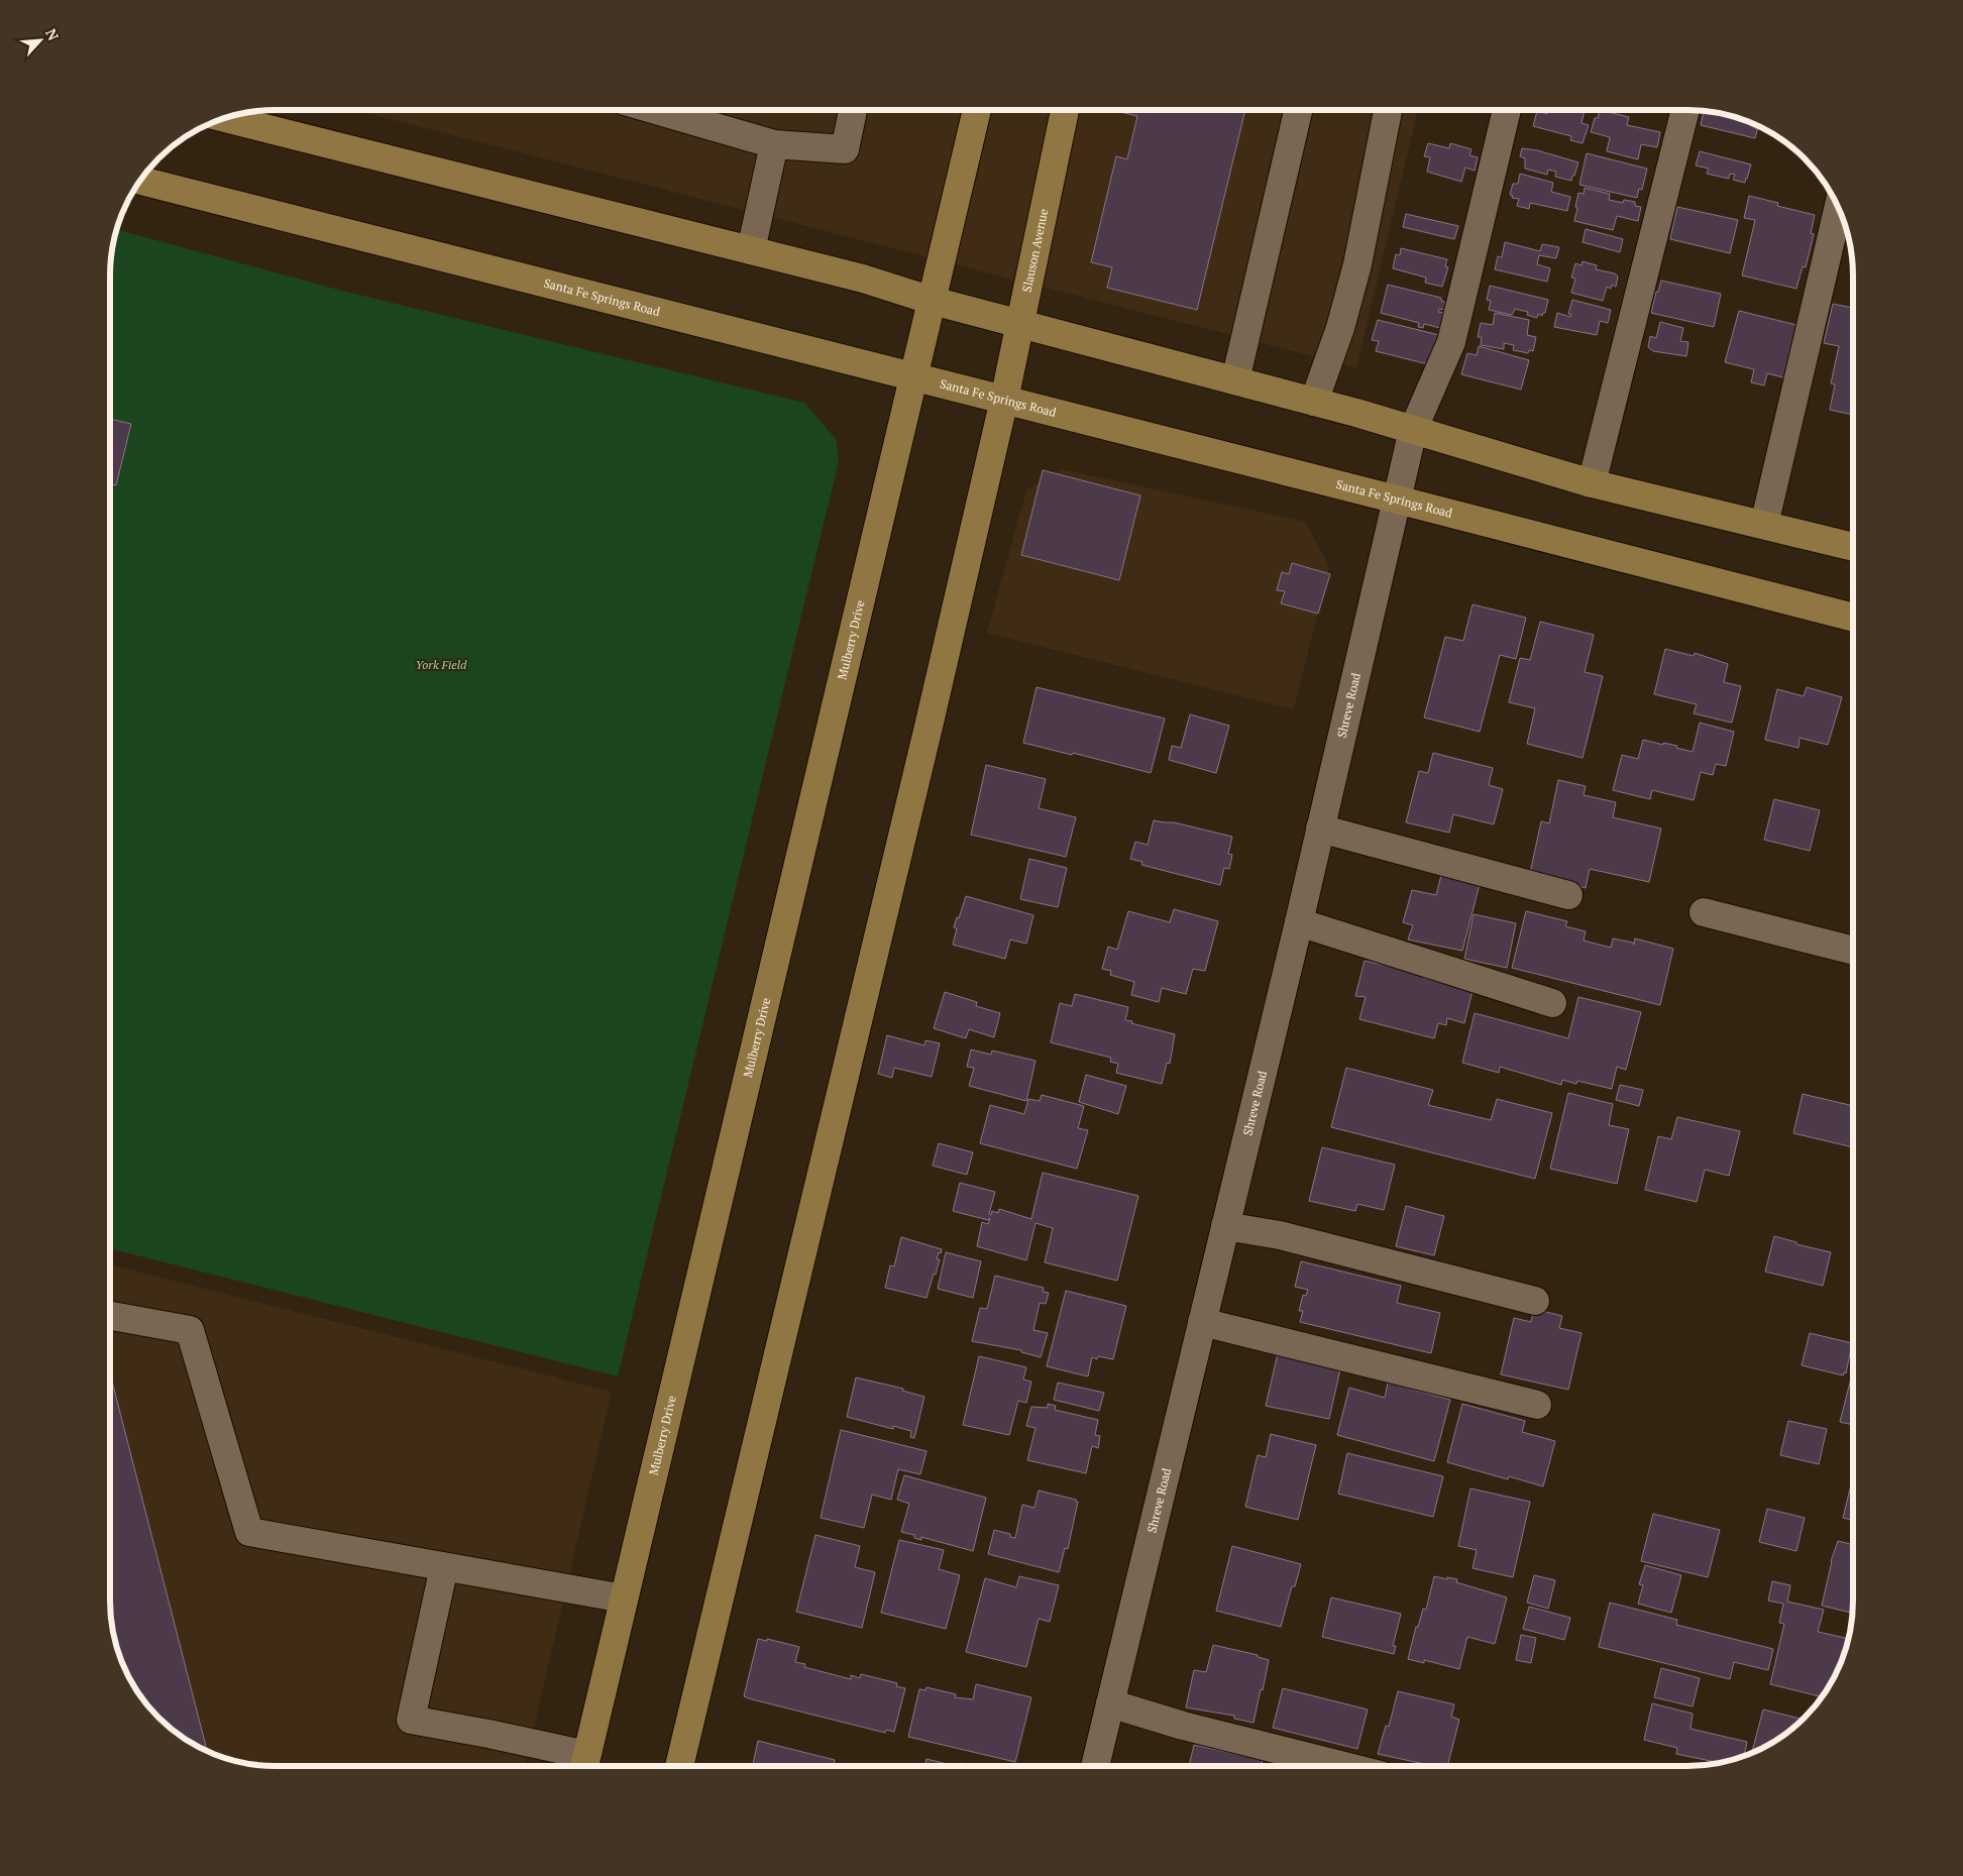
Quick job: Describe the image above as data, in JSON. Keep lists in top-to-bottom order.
{
  "streets": {
    "main road": ["Slauson Avenue", "Santa Fe Springs Road", "Mulberry Drive"],
    "street": ["Shreve Road"]
  },
  "crossings": [
    ["Slauson Avenue", "Santa Fe Springs Road"],
    ["Santa Fe Springs Road", "Mulberry Drive"],
    ["Santa Fe Springs Road", "Shreve Road"]
  ],
  "parks": ["York Field"],
  "north": "top right"
}
